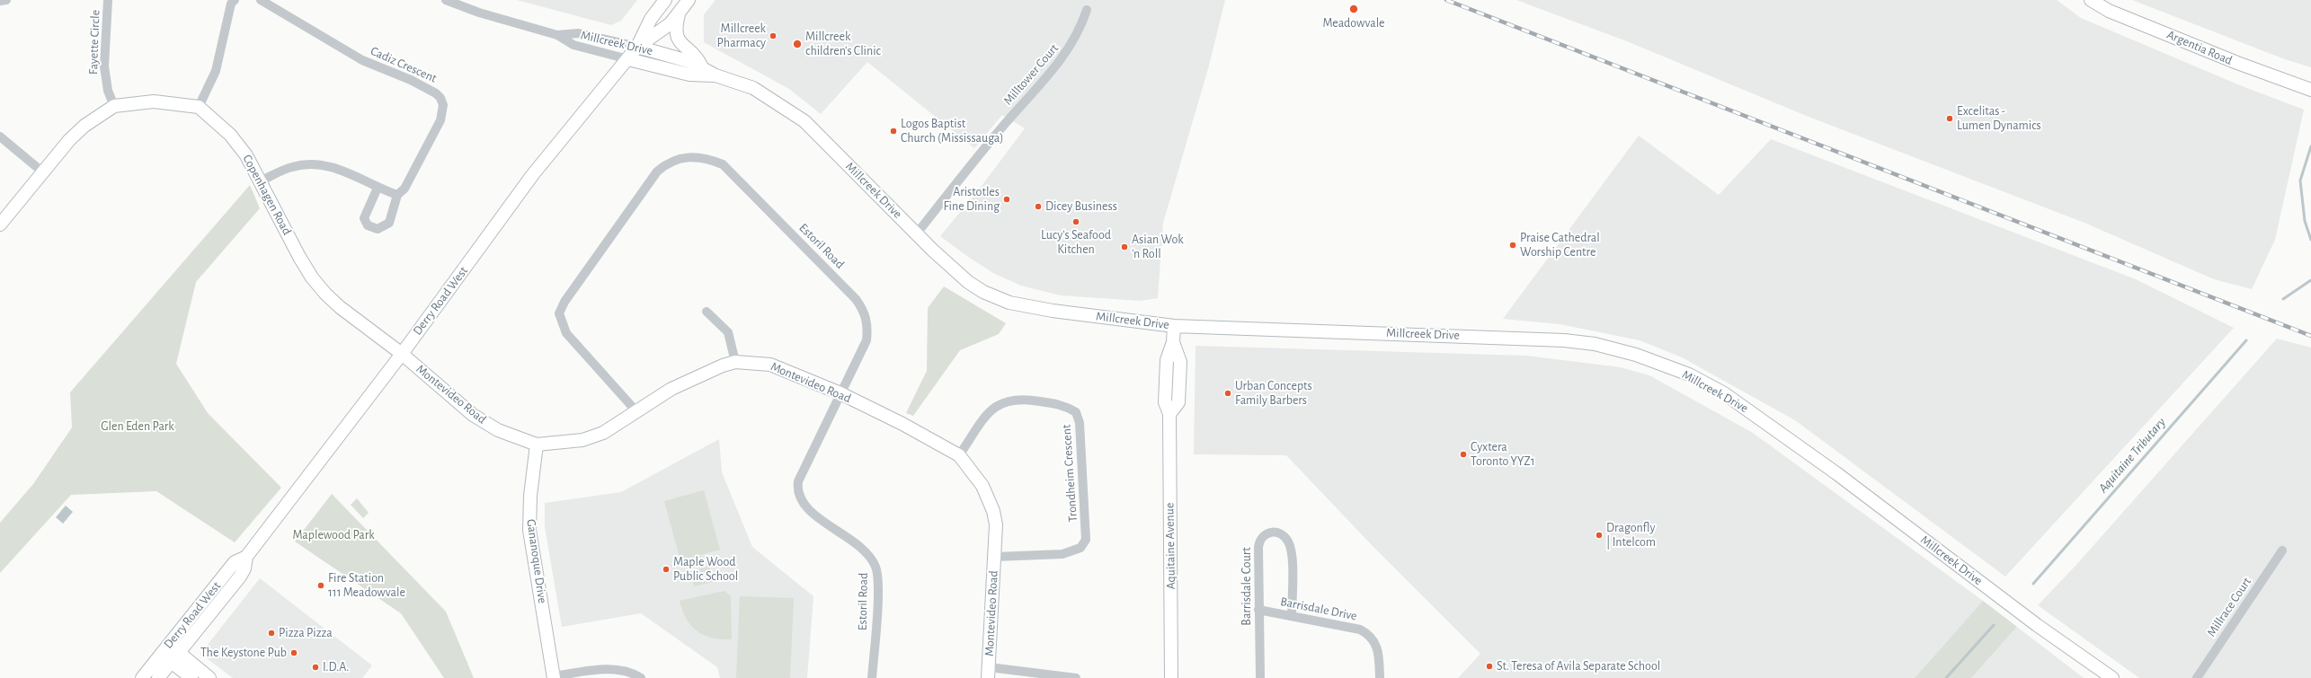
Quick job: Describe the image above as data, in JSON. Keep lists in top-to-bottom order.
{
  "streets": {
    "street": [
      "Fayette Circle",
      "Millcreek Drive",
      "Argentia Road",
      "Cadiz Crescent",
      "Milltower Court",
      "Copenhagen Road",
      "Estoril Road",
      "Derry Road West",
      "Montevideo Road",
      "Trondheim Crescent",
      "Aquitaine Avenue",
      "Gananoque Drive",
      "Barrisdale Court",
      "Millrace Court",
      "Barrisdale Drive"
    ]
  },
  "crossings": [
    ["Millcreek Drive", "Milltower Court"],
    ["Millcreek Drive", "Derry Road West"],
    ["Millcreek Drive", "Aquitaine Avenue"],
    ["Copenhagen Road", "Derry Road West"],
    ["Copenhagen Road", "Montevideo Road"],
    ["Estoril Road", "Montevideo Road"],
    ["Derry Road West", "Montevideo Road"],
    ["Montevideo Road", "Trondheim Crescent"],
    ["Montevideo Road", "Gananoque Drive"],
    ["Barrisdale Court", "Barrisdale Drive"]
  ],
  "water": ["Aquitaine Tributary"],
  "parks": ["Glen Eden Park", "Maplewood Park"],
  "places": [
    "Meadowvale",
    "Millcreek Pharmacy",
    "Millcreek children's Clinic",
    "Excelitas - Lumen Dynamics",
    "Logos Baptist Church (Mississauga)",
    "Aristotles Fine Dining",
    "Dicey Business",
    "Lucy's Seafood Kitchen",
    "Praise Cathedral Worship Centre",
    "Asian Wok 'n Roll",
    "Urban Concepts Family Barbers",
    "Cyxtera Toronto YYZ1",
    "Dragonfly | Intelcom",
    "Maple Wood Public School",
    "Fire Station 111 Meadowvale",
    "Pizza Pizza",
    "The Keystone Pub",
    "St. Teresa of Avila Separate School",
    "I.D.A."
  ]
}
